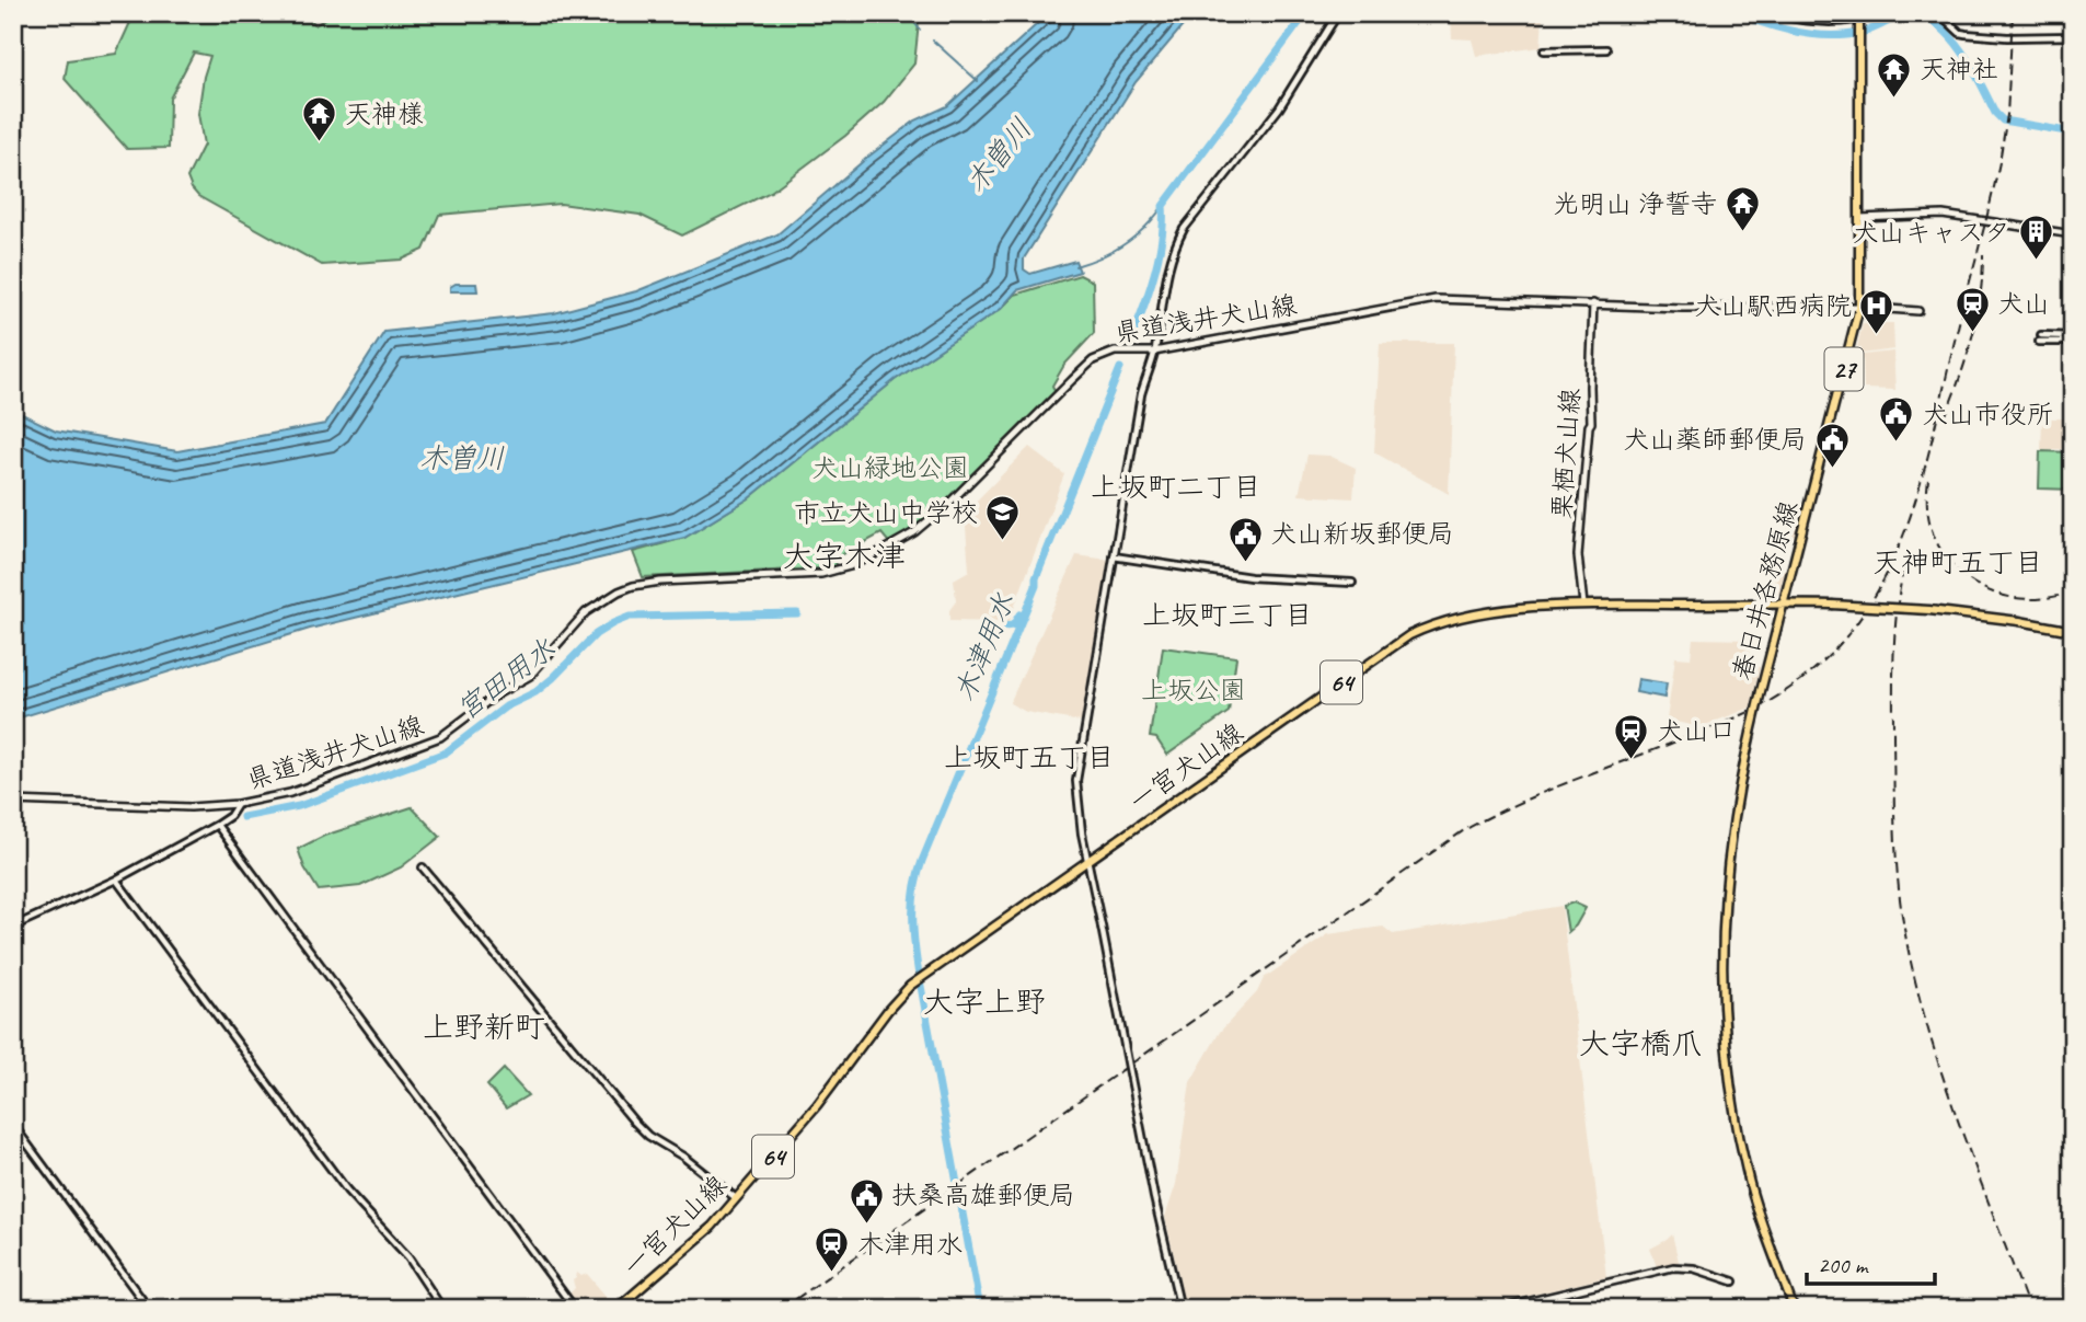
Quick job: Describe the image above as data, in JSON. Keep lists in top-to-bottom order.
{
  "streets": {
    "main road": [
      "県道浅井犬山線",
      "27",
      "栗栖犬山線",
      "春日井各務原線",
      "64",
      "一宮犬山線"
    ]
  },
  "crossings": [
    ["県道浅井犬山線", "栗栖犬山線"],
    ["県道浅井犬山線", "春日井各務原線"],
    ["栗栖犬山線", "一宮犬山線"],
    ["春日井各務原線", "一宮犬山線"]
  ],
  "districts": [
    "上坂町二丁目",
    "大字木津",
    "天神町五丁目",
    "上坂町三丁目",
    "上坂町五丁目",
    "大字上野",
    "上野新町",
    "大字橋爪"
  ],
  "water": ["木曽川", "木津用水", "宮田用水"],
  "parks": ["犬山緑地公園", "上坂公園"],
  "places": {
    "temple": ["天神社", "天神様", "光明山 浄誓寺"],
    "building": ["犬山キャスタ"],
    "station": ["犬山", "犬山口", "木津用水"],
    "hospital": ["犬山駅西病院"],
    "public building": [
      "犬山市役所",
      "犬山薬師郵便局",
      "犬山新坂郵便局",
      "扶桑高雄郵便局"
    ],
    "school or university": ["市立犬山中学校"]
  },
  "scale_bar": "200 m"
}
